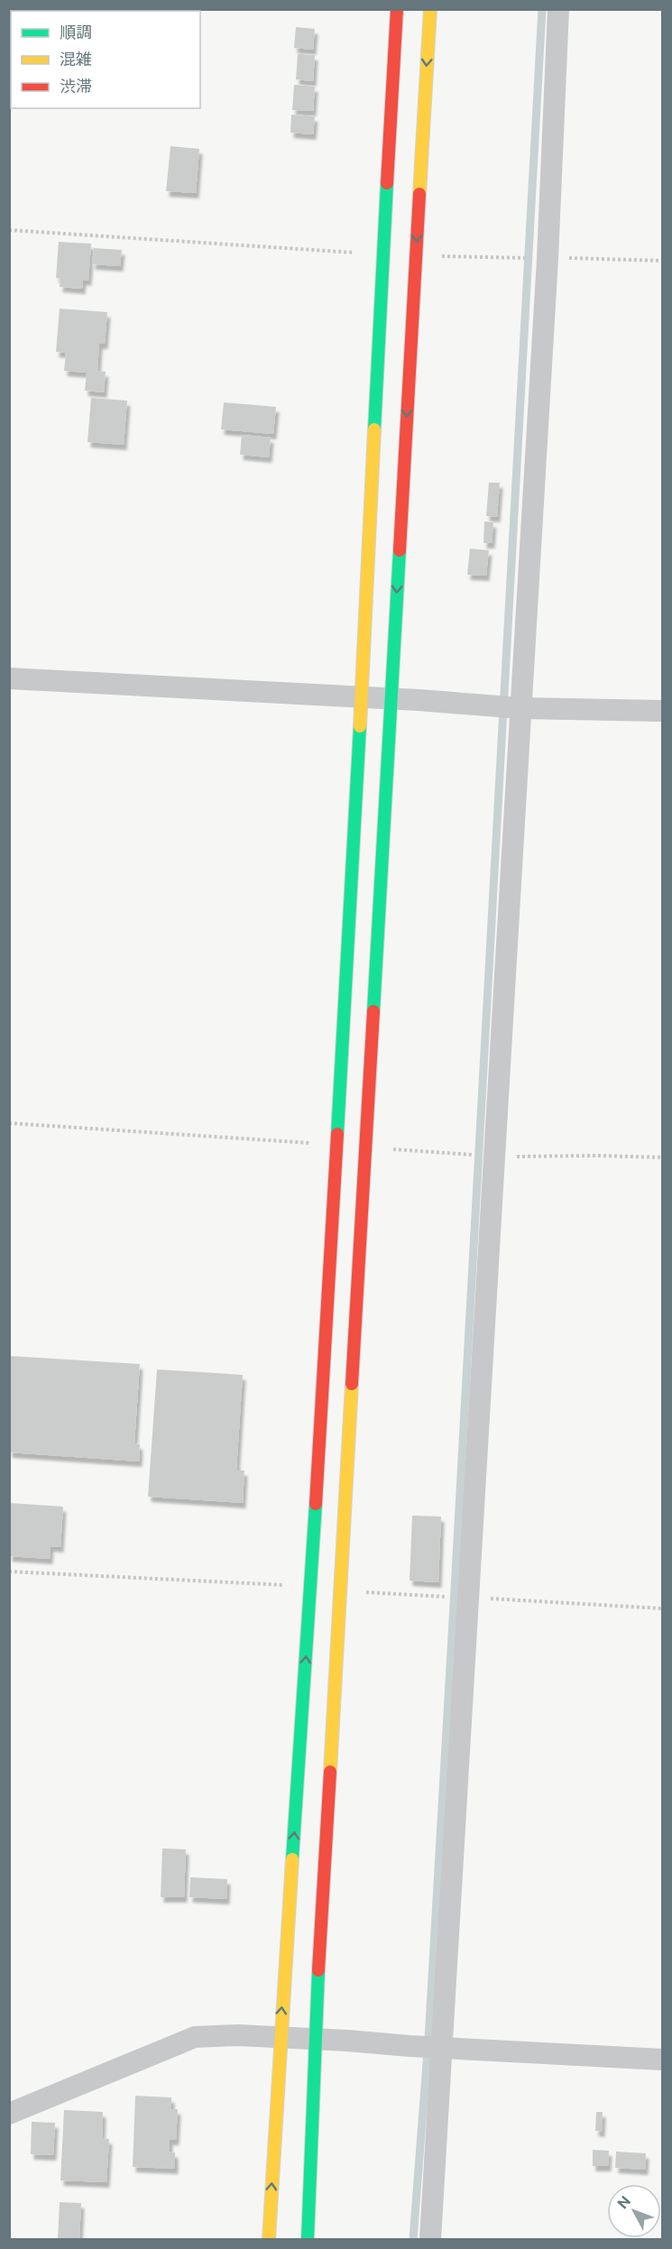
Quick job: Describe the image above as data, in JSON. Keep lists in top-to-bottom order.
{
  "legend": ["順調", "混雑", "渋滞"],
  "north": "top left"
}
